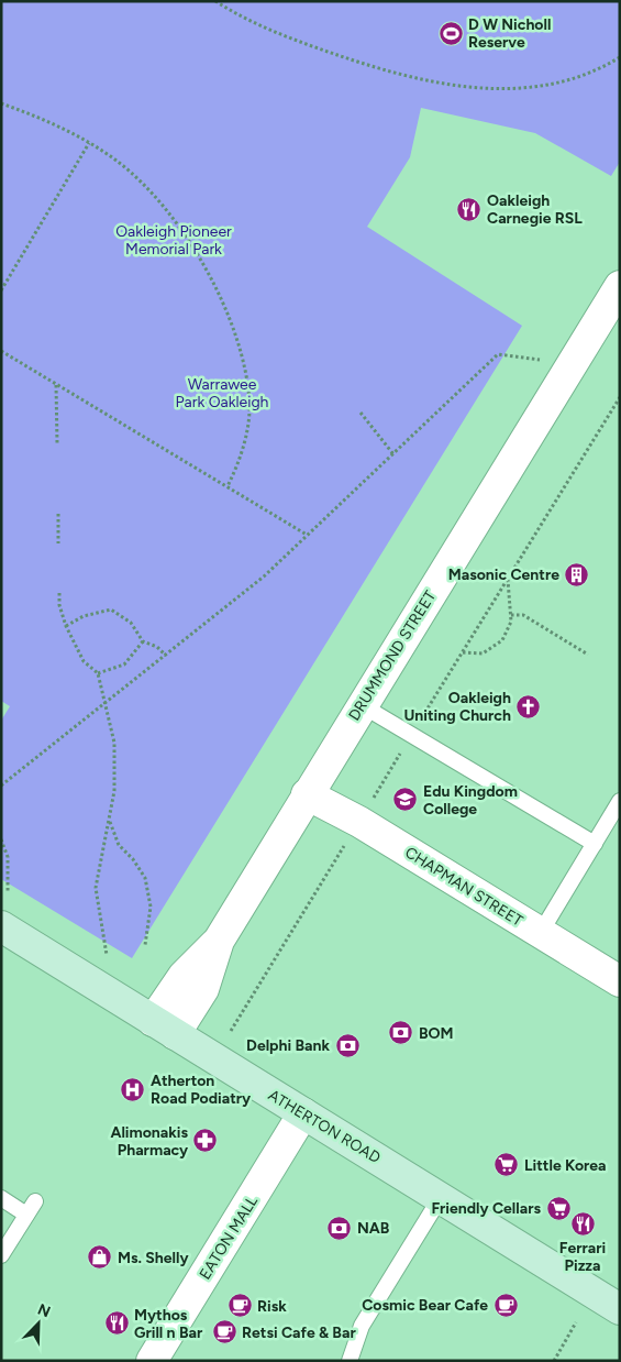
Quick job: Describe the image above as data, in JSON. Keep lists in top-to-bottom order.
{
  "streets": {
    "street": [
      "DRUMMOND STREET",
      "CHAPMAN STREET",
      "ATHERTON ROAD",
      "EATON MALL"
    ]
  },
  "crossings": [
    ["DRUMMOND STREET", "CHAPMAN STREET"],
    ["DRUMMOND STREET", "ATHERTON ROAD"],
    ["ATHERTON ROAD", "EATON MALL"]
  ],
  "parks": ["Oakleigh Pioneer Memorial Park", "Warrawee Park Oakleigh"],
  "places": {
    "sports": ["D W Nicholl Reserve"],
    "restaurant": ["Oakleigh Carnegie RSL", "Ferrari Pizza", "Mythos Grill n Bar"],
    "building": ["Masonic Centre"],
    "church": ["Oakleigh Uniting Church"],
    "school or university": ["Edu Kingdom College"],
    "bank": ["BOM", "Delphi Bank", "NAB"],
    "hospital": ["Atherton Road Podiatry"],
    "pharmacy": ["Alimonakis Pharmacy"],
    "supermarket": ["Little Korea", "Friendly Cellars"],
    "shop": ["Ms. Shelly"],
    "cafe": ["Cosmic Bear Cafe", "Risk", "Retsi Cafe & Bar"]
  },
  "north": "top right"
}
